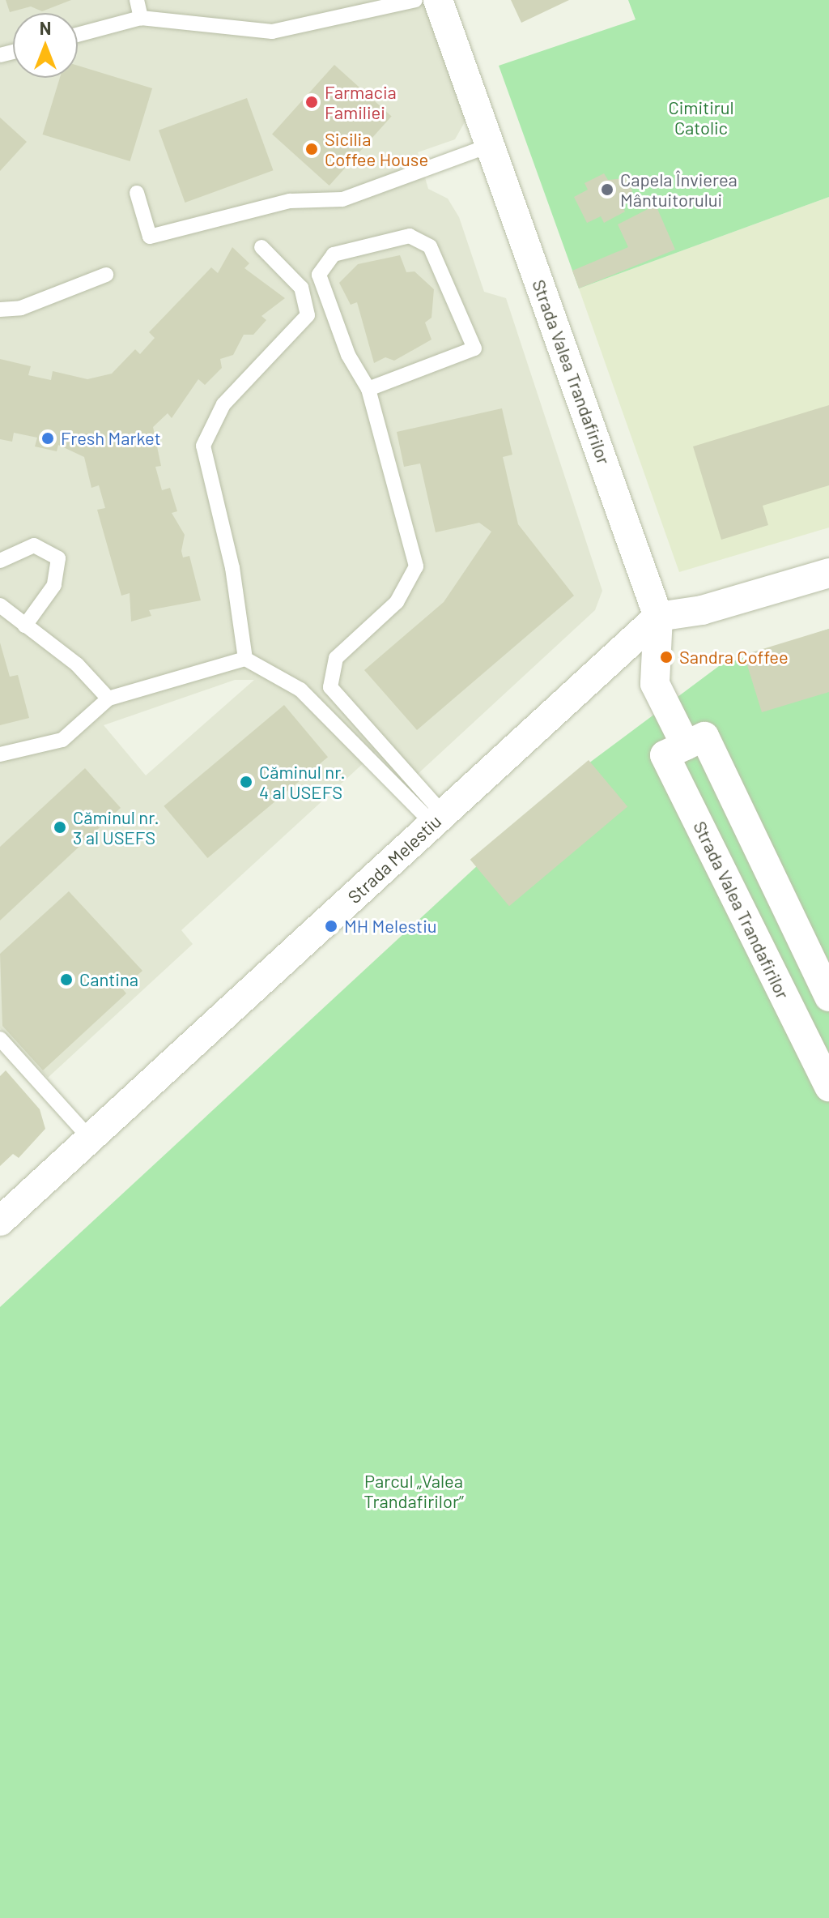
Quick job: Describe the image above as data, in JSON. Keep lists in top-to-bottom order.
{
  "streets": {
    "street": ["Strada Valea Trandafirilor", "Strada Melestiu"]
  },
  "crossings": [
    ["Strada Valea Trandafirilor", "Strada Melestiu"]
  ],
  "parks": ["Cimitirul Catolic", "Parcul „Valea Trandafirilor”"],
  "places": [
    "Farmacia Familiei",
    "Sicilia Coffee House",
    "Capela Învierea Mântuitorului",
    "Fresh Market",
    "Sandra Coffee",
    "Căminul nr. 4 al USEFS",
    "Căminul nr. 3 al USEFS",
    "MH Melestiu",
    "Cantina"
  ],
  "north": "top"
}
